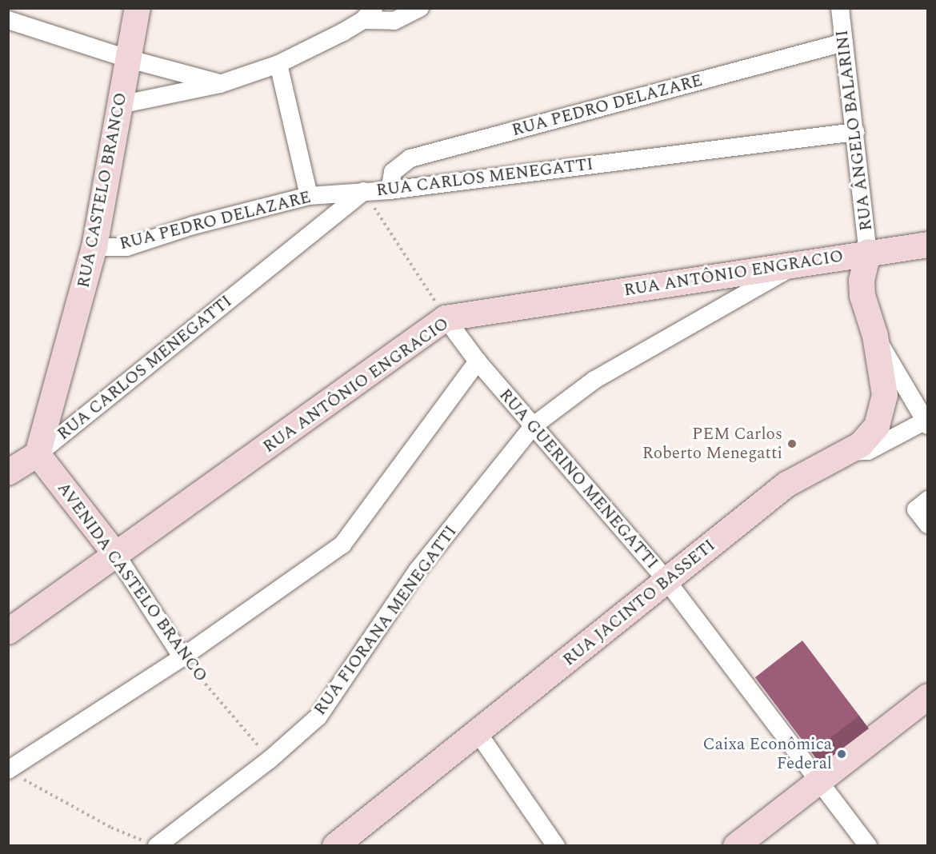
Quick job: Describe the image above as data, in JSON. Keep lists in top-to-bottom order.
{
  "streets": {
    "street": [
      "RUA PEDRO DELAZARE",
      "RUA ÂNGELO BALARINI",
      "RUA CARLOS MENEGATTI",
      "RUA CASTELO BRANCO",
      "RUA ANTÔNIO ENGRACIO",
      "RUA GUERINO MENEGATTI",
      "AVENIDA CASTELO BRANCO",
      "RUA JACINTO BASSETI",
      "RUA FIORANA MENEGATTI"
    ]
  },
  "crossings": [
    ["RUA PEDRO DELAZARE", "RUA ÂNGELO BALARINI"],
    ["RUA PEDRO DELAZARE", "RUA CARLOS MENEGATTI"],
    ["RUA PEDRO DELAZARE", "RUA CASTELO BRANCO"],
    ["RUA ÂNGELO BALARINI", "RUA CARLOS MENEGATTI"],
    ["RUA ÂNGELO BALARINI", "RUA ANTÔNIO ENGRACIO"],
    ["RUA ÂNGELO BALARINI", "RUA JACINTO BASSETI"],
    ["RUA CARLOS MENEGATTI", "RUA CASTELO BRANCO"],
    ["RUA CARLOS MENEGATTI", "AVENIDA CASTELO BRANCO"],
    ["RUA CASTELO BRANCO", "AVENIDA CASTELO BRANCO"],
    ["RUA ANTÔNIO ENGRACIO", "RUA GUERINO MENEGATTI"],
    ["RUA ANTÔNIO ENGRACIO", "AVENIDA CASTELO BRANCO"],
    ["RUA ANTÔNIO ENGRACIO", "RUA JACINTO BASSETI"],
    ["RUA ANTÔNIO ENGRACIO", "RUA FIORANA MENEGATTI"],
    ["RUA GUERINO MENEGATTI", "RUA JACINTO BASSETI"],
    ["RUA GUERINO MENEGATTI", "RUA FIORANA MENEGATTI"]
  ],
  "places": ["PEM Carlos Roberto Menegatti", "Caixa Econômica Federal"]
}
